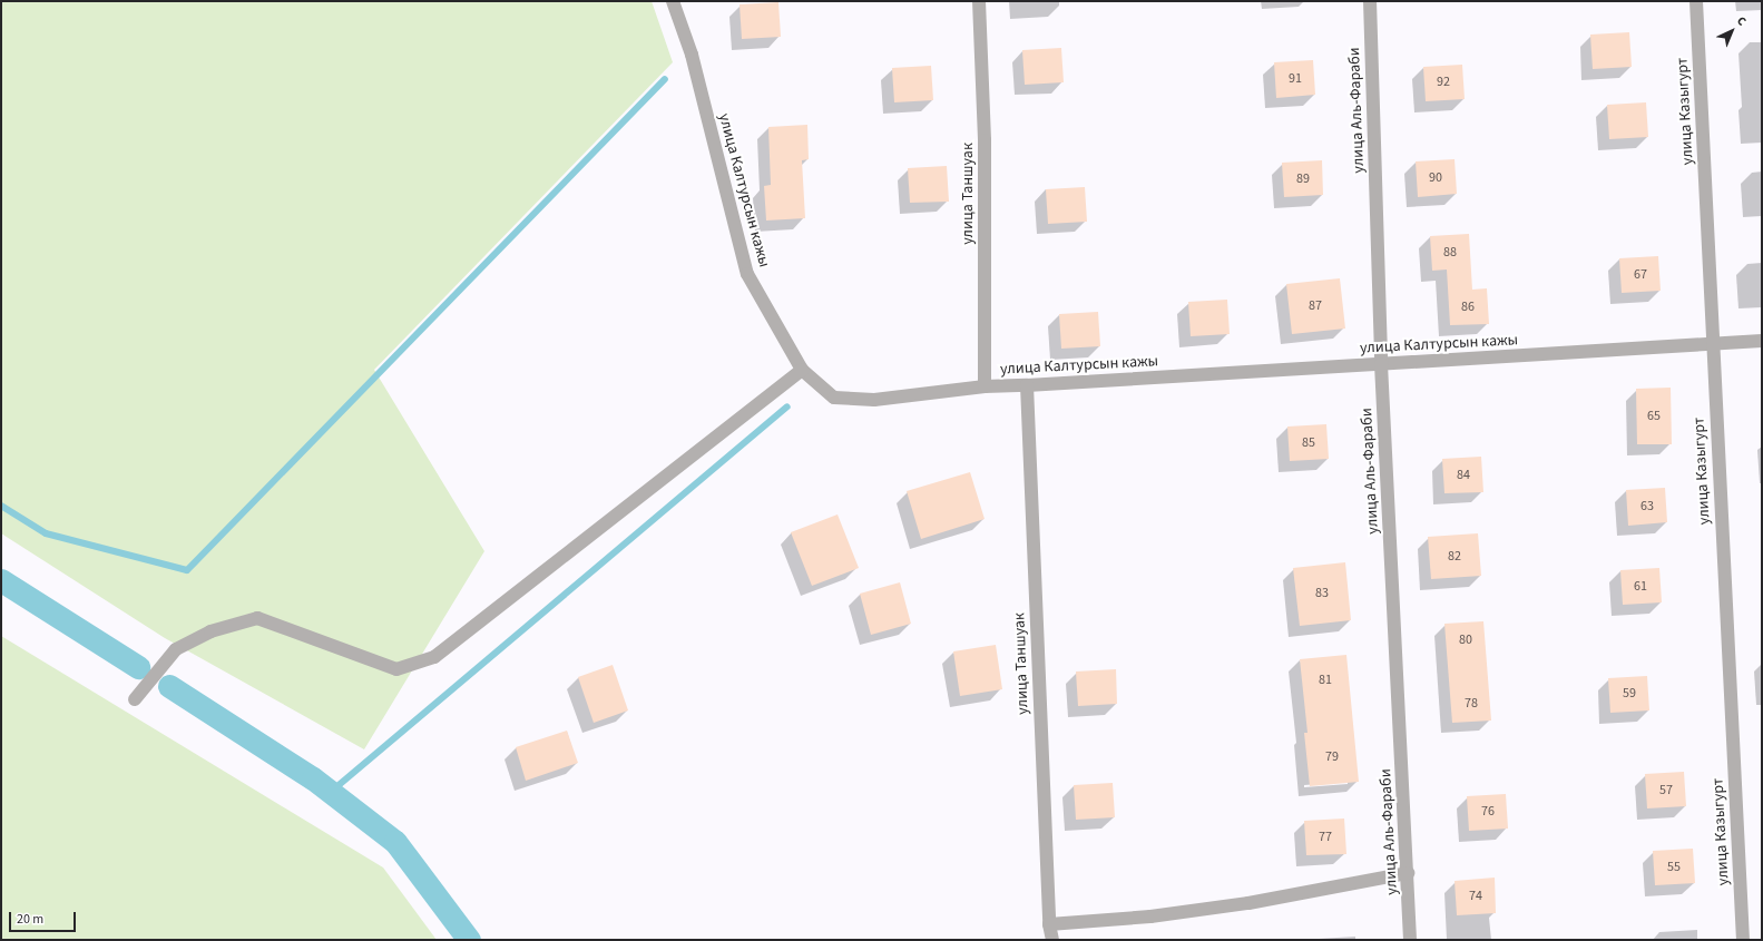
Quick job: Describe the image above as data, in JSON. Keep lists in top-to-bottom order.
{
  "streets": {
    "street": [
      "улица Аль-Фараби",
      "улица Казыгурт",
      "улица Калтурсын кажы",
      "улица Таншуак"
    ]
  },
  "crossings": [
    ["улица Аль-Фараби", "улица Калтурсын кажы"],
    ["улица Казыгурт", "улица Калтурсын кажы"],
    ["улица Калтурсын кажы", "улица Таншуак"]
  ],
  "house_numbers": [
    "91",
    "92",
    "90",
    "89",
    "88",
    "67",
    "87",
    "86",
    "65",
    "85",
    "84",
    "63",
    "82",
    "61",
    "83",
    "80",
    "81",
    "59",
    "78",
    "79",
    "57",
    "76",
    "77",
    "55",
    "74"
  ],
  "scale_bar": "20 m",
  "north": "top right"
}
